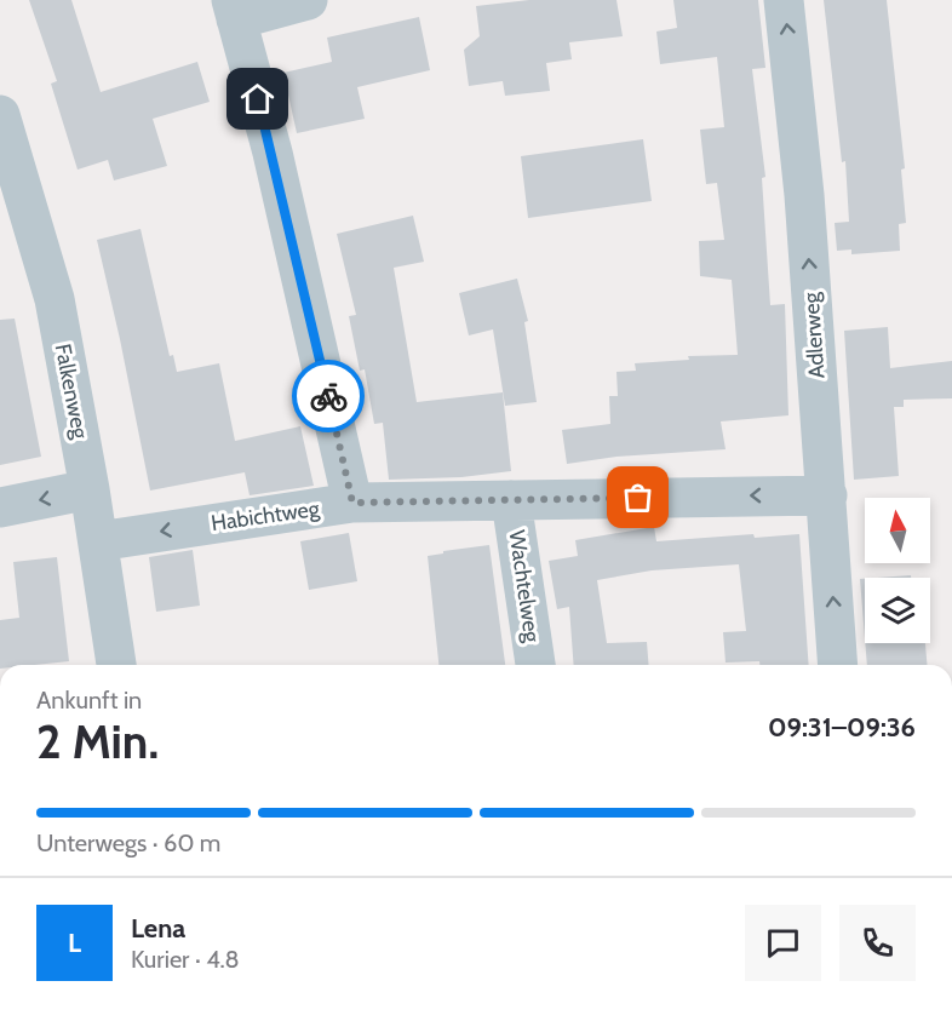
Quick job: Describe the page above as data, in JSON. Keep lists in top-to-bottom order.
{
  "streets": {
    "street": [
      "Adlerweg",
      "Falkenweg",
      "Habichtweg",
      "Wachtelweg"
    ]
  },
  "crossings": [
    ["Adlerweg", "Habichtweg"],
    ["Falkenweg", "Habichtweg"],
    ["Habichtweg", "Wachtelweg"]
  ],
  "one_way": ["Adlerweg", "Habichtweg"],
  "north": "top",
  "page": {
    "heading": ["2 Min.", "Ankunft in", "09:31–09:36"],
    "panel": ["Lena", "Kurier · 4.8"],
    "bar": "Unterwegs · 60 m",
    "round": "L"
  }
}
